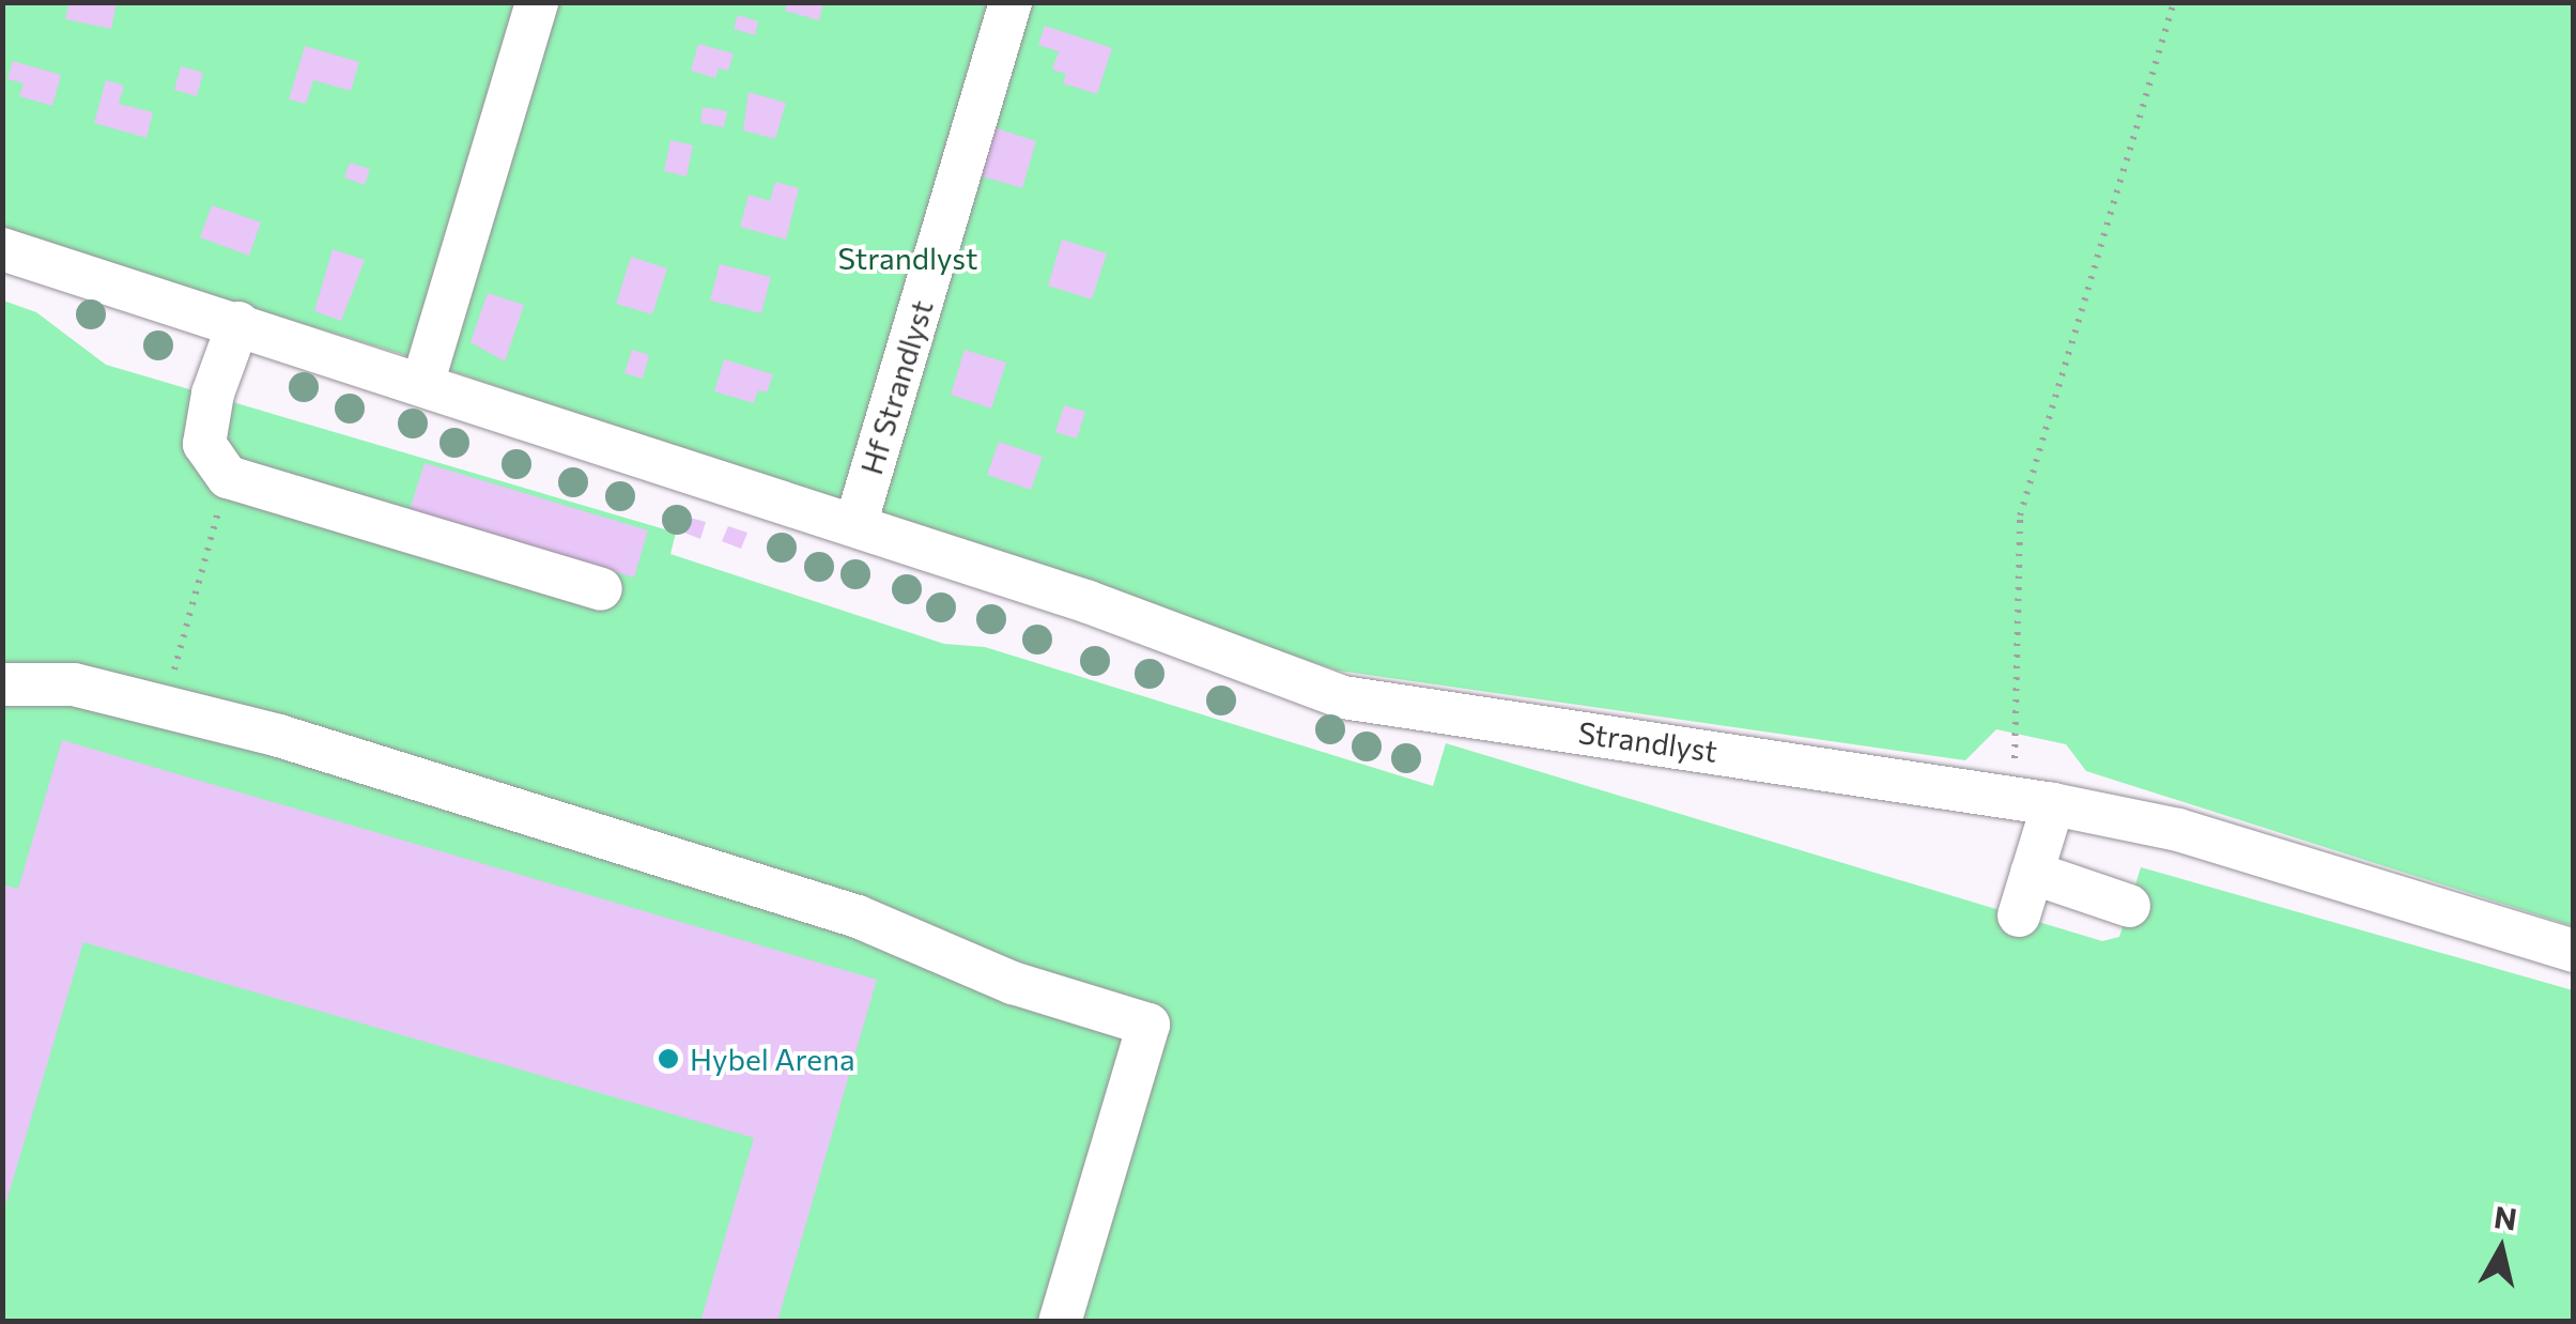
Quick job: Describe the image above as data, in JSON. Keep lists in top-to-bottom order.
{
  "streets": {
    "street": ["Hf Strandlyst", "Strandlyst"]
  },
  "crossings": [
    ["Hf Strandlyst", "Strandlyst"]
  ],
  "parks": ["Strandlyst"],
  "places": ["Hybel Arena"],
  "north": "top"
}
